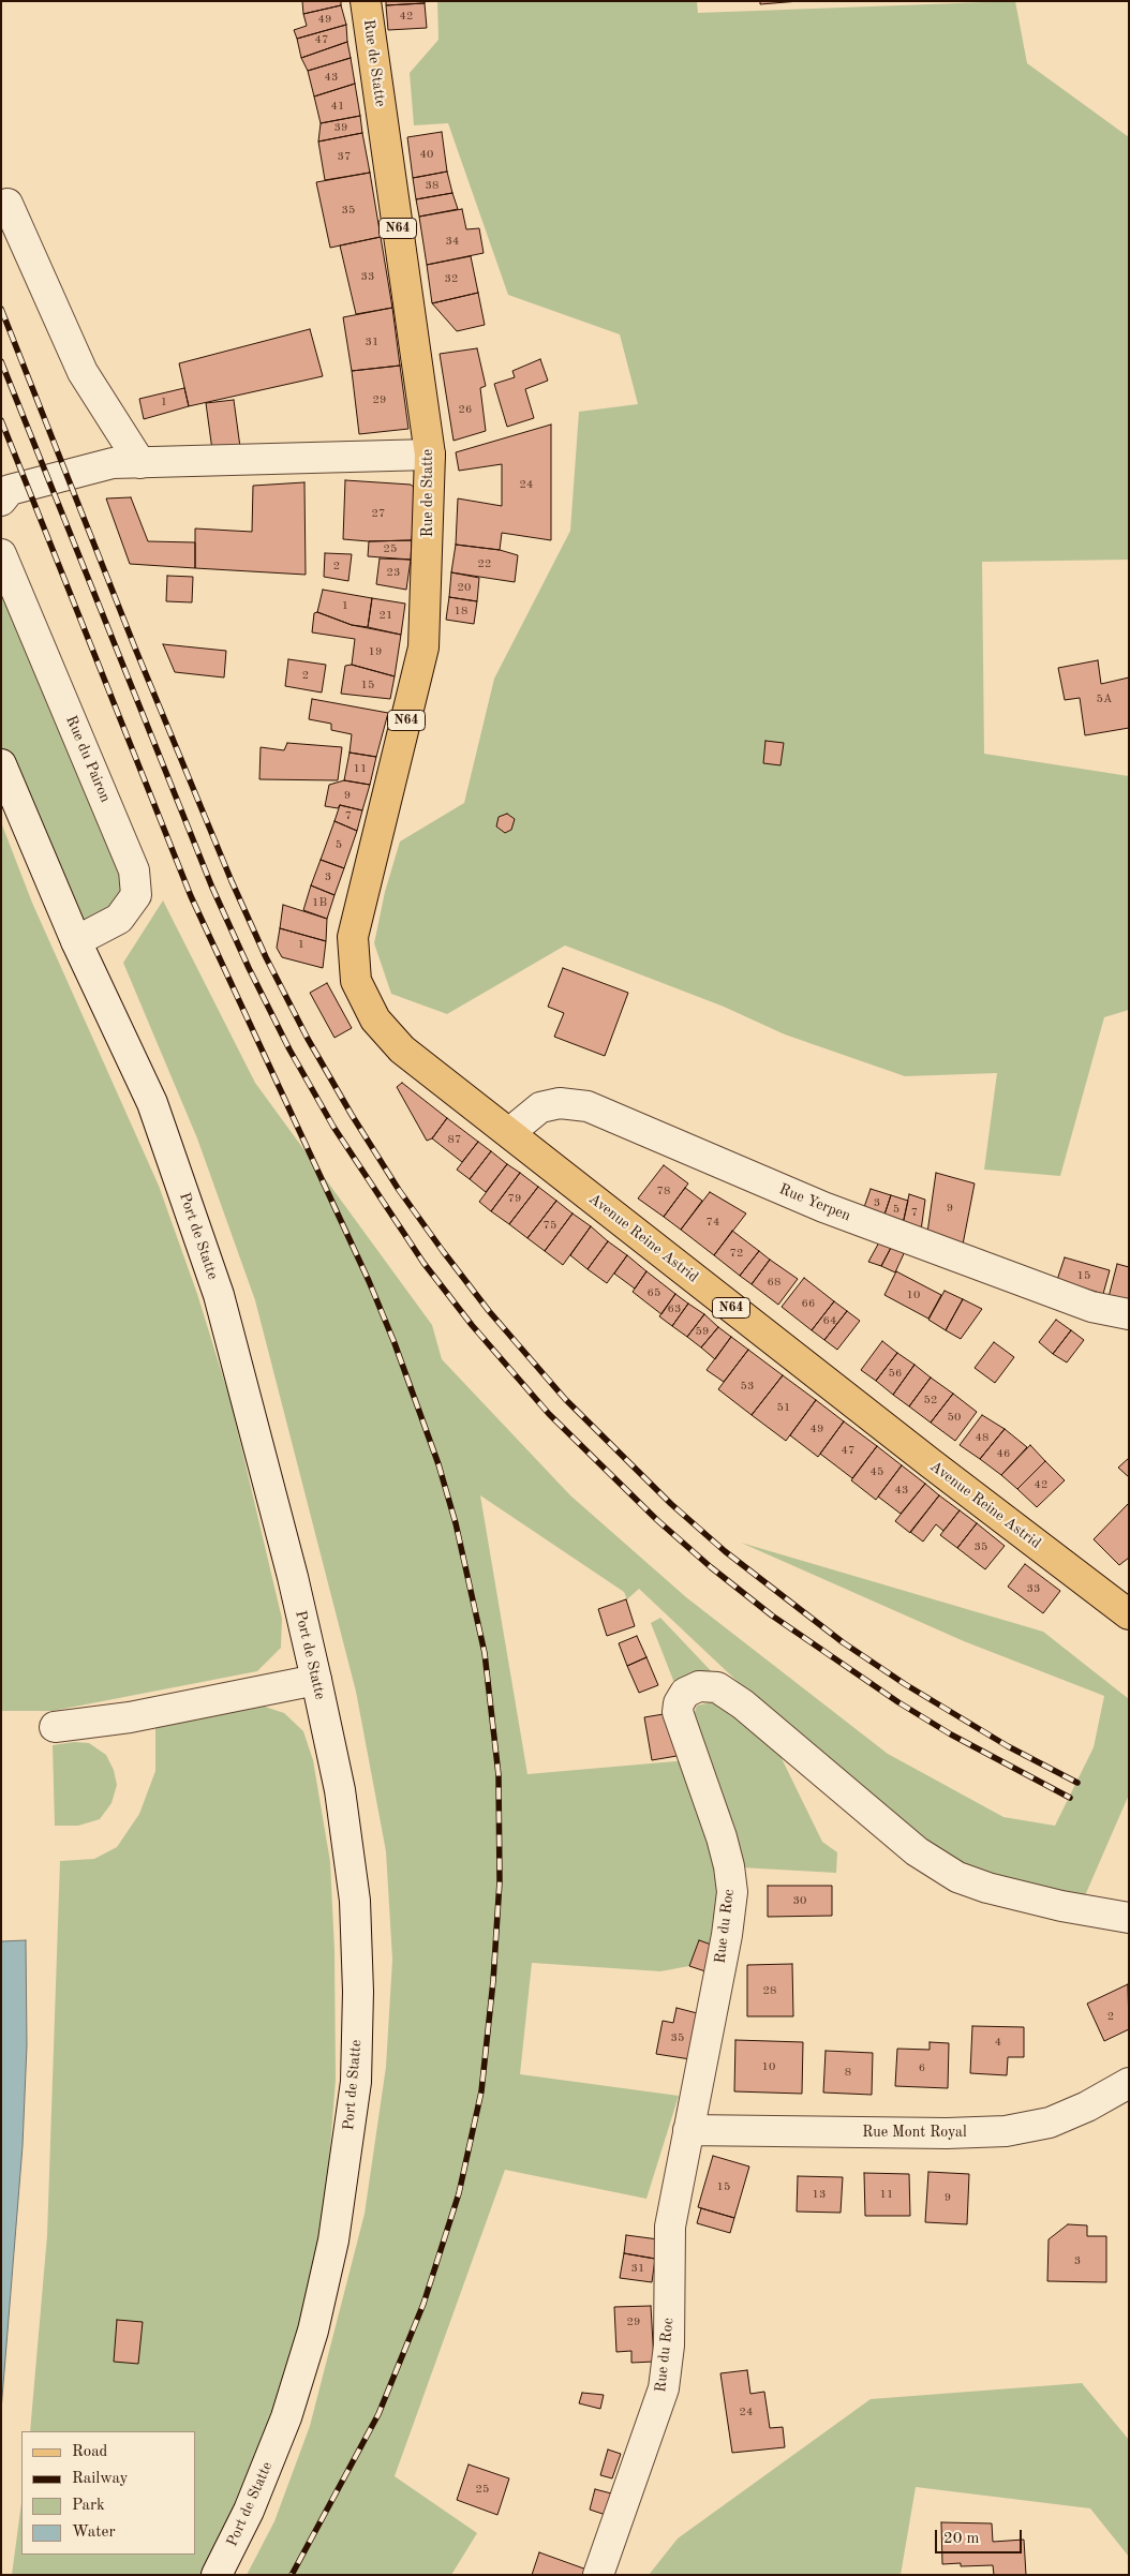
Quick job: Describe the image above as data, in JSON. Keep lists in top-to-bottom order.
{
  "streets": {
    "main road": ["Rue de Statte", "N64", "Avenue Reine Astrid"],
    "street": [
      "Rue du Pairon",
      "Rue Yerpen",
      "Port de Statte",
      "Rue du Roc",
      "Rue Mont Royal"
    ]
  },
  "crossings": [
    ["Rue de Statte", "Avenue Reine Astrid"],
    ["Rue du Pairon", "Port de Statte"],
    ["Rue Yerpen", "Avenue Reine Astrid"],
    ["Rue du Roc", "Rue Mont Royal"]
  ],
  "house_numbers": [
    "42",
    "49",
    "47",
    "43",
    "41",
    "39",
    "40",
    "37",
    "38",
    "35",
    "34",
    "33",
    "32",
    "31",
    "29",
    "1",
    "26",
    "24",
    "27",
    "25",
    "22",
    "2",
    "23",
    "20",
    "1",
    "18",
    "21",
    "19",
    "2",
    "15",
    "5A",
    "11",
    "9",
    "7",
    "5",
    "3",
    "1B",
    "1",
    "87",
    "78",
    "79",
    "3",
    "9",
    "5",
    "7",
    "74",
    "75",
    "72",
    "15",
    "68",
    "65",
    "10",
    "66",
    "63",
    "64",
    "59",
    "56",
    "53",
    "52",
    "51",
    "50",
    "49",
    "48",
    "47",
    "46",
    "45",
    "42",
    "43",
    "35",
    "33",
    "30",
    "28",
    "2",
    "35",
    "4",
    "10",
    "6",
    "8",
    "15",
    "13",
    "11",
    "9",
    "3",
    "31",
    "29",
    "24",
    "25"
  ],
  "legend": [
    "Road",
    "Railway",
    "Park",
    "Water"
  ],
  "scale_bar": "20 m"
}
